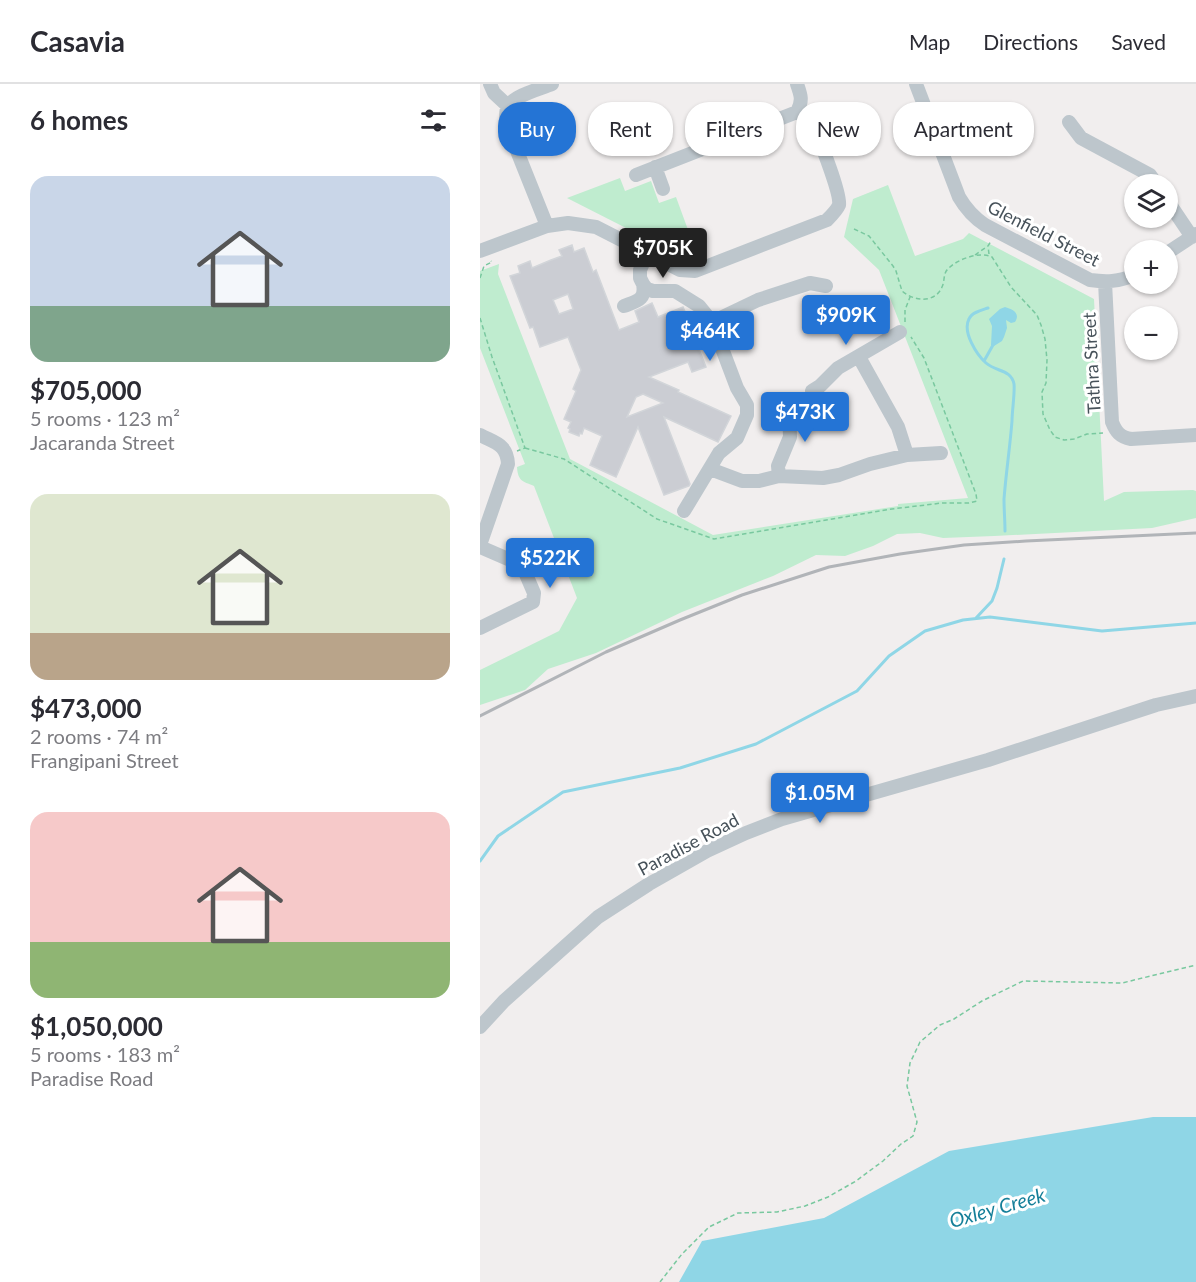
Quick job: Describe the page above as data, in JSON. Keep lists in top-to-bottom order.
{
  "streets": {
    "street": ["Glenfield Street", "Tathra Street", "Paradise Road"]
  },
  "crossings": [
    ["Glenfield Street", "Tathra Street"]
  ],
  "water": ["Oxley Creek"],
  "page": {
    "header": "Casavia",
    "nav": ["Map", "Directions", "Saved"],
    "heading": "6 homes",
    "chip": [
      "Buy",
      "Rent",
      "Filters",
      "New",
      "Apartment"
    ],
    "list": [
      {
        "name": "$705,000",
        "note": "5 rooms · 123 m² · Jacaranda Street"
      },
      {
        "name": "$473,000",
        "note": "2 rooms · 74 m² · Frangipani Street"
      },
      {
        "name": "$1,050,000",
        "note": "5 rooms · 183 m² · Paradise Road"
      }
    ],
    "map_buttons": ["+", "−"],
    "price": [
      "$705K",
      "$909K",
      "$464K",
      "$473K",
      "$522K",
      "$1.05M"
    ]
  }
}
